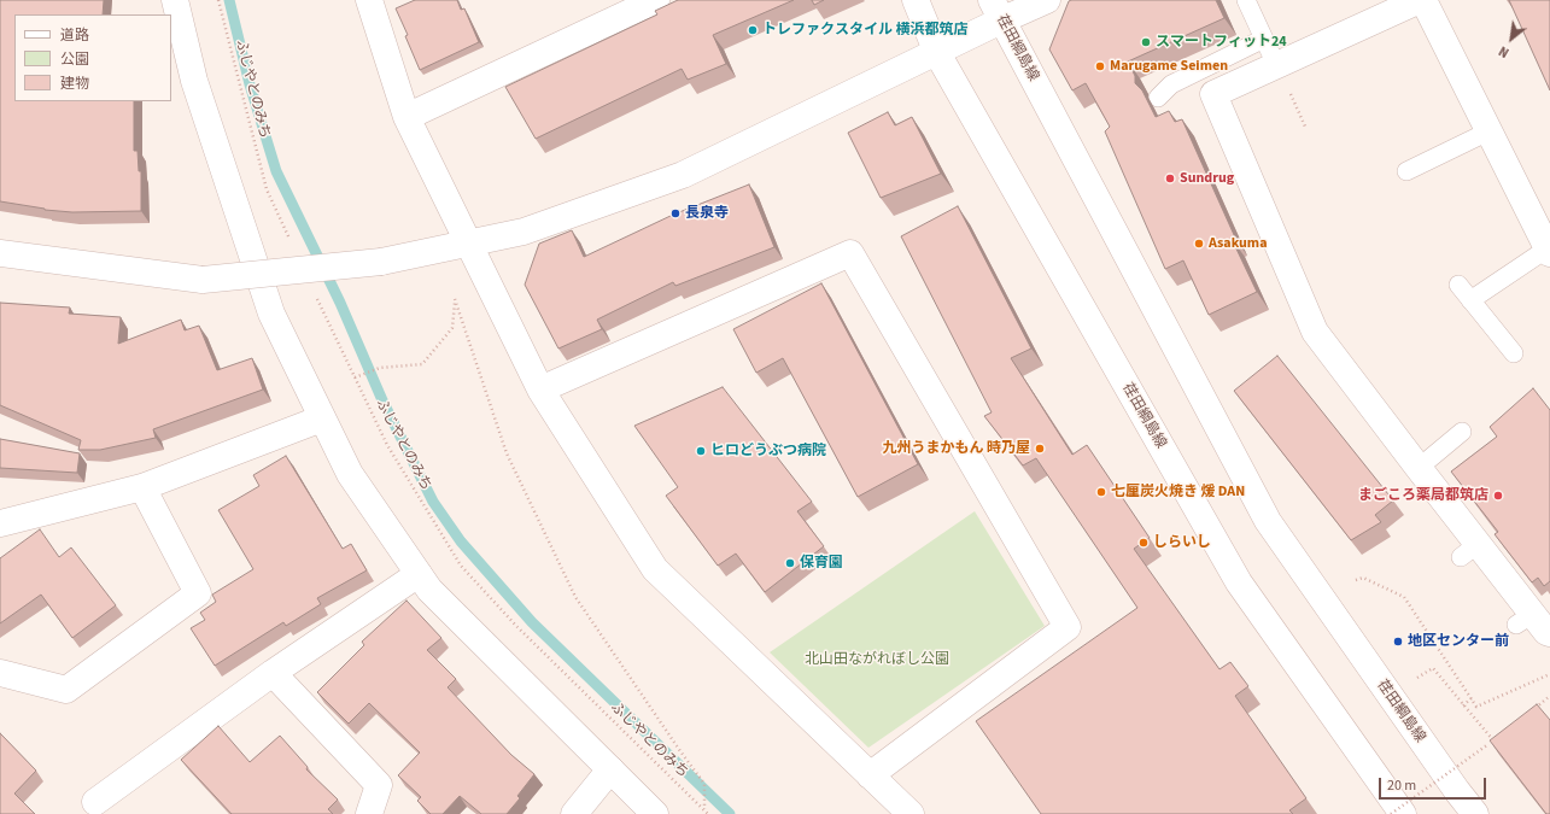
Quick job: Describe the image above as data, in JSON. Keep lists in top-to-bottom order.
{
  "streets": {
    "street": ["荏田綱島線"],
    "path": ["ふじやとのみち"]
  },
  "parks": ["北山田ながれぼし公園"],
  "places": [
    "トレファクスタイル 横浜都筑店",
    "スマートフィット24",
    "Marugame Seimen",
    "Sundrug",
    "長泉寺",
    "Asakuma",
    "九州うまかもん 時乃屋",
    "ヒロどうぶつ病院",
    "七厘炭火焼き 煖 DAN",
    "まごころ薬局都筑店",
    "しらいし",
    "保育園",
    "地区センター前"
  ],
  "legend": ["道路", "公園", "建物"],
  "scale_bar": "20 m",
  "north": "bottom left"
}
